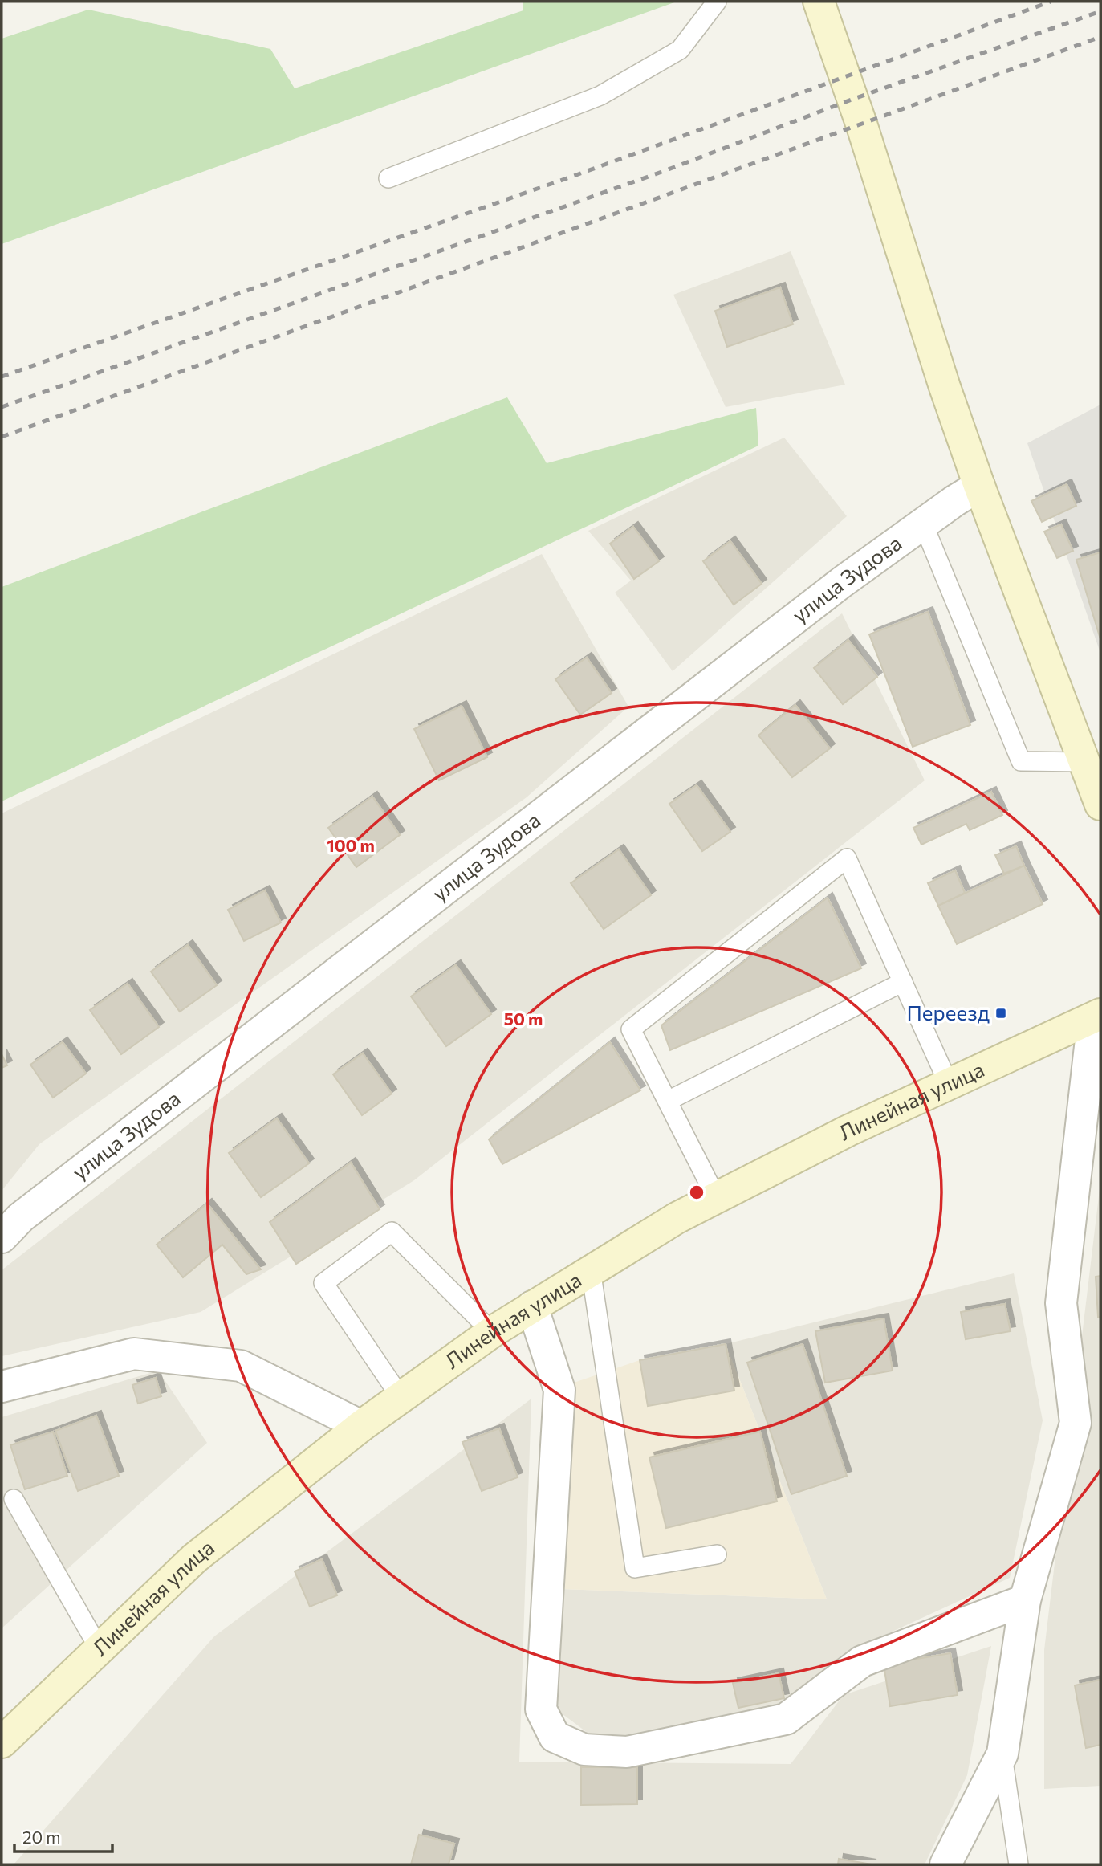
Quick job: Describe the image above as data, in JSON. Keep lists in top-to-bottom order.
{
  "streets": {
    "street": ["улица Зудова", "Линейная улица"]
  },
  "places": {
    "transit": ["Переезд"]
  },
  "scale_bar": "20 m",
  "rings": ["100 m", "50 m"]
}
